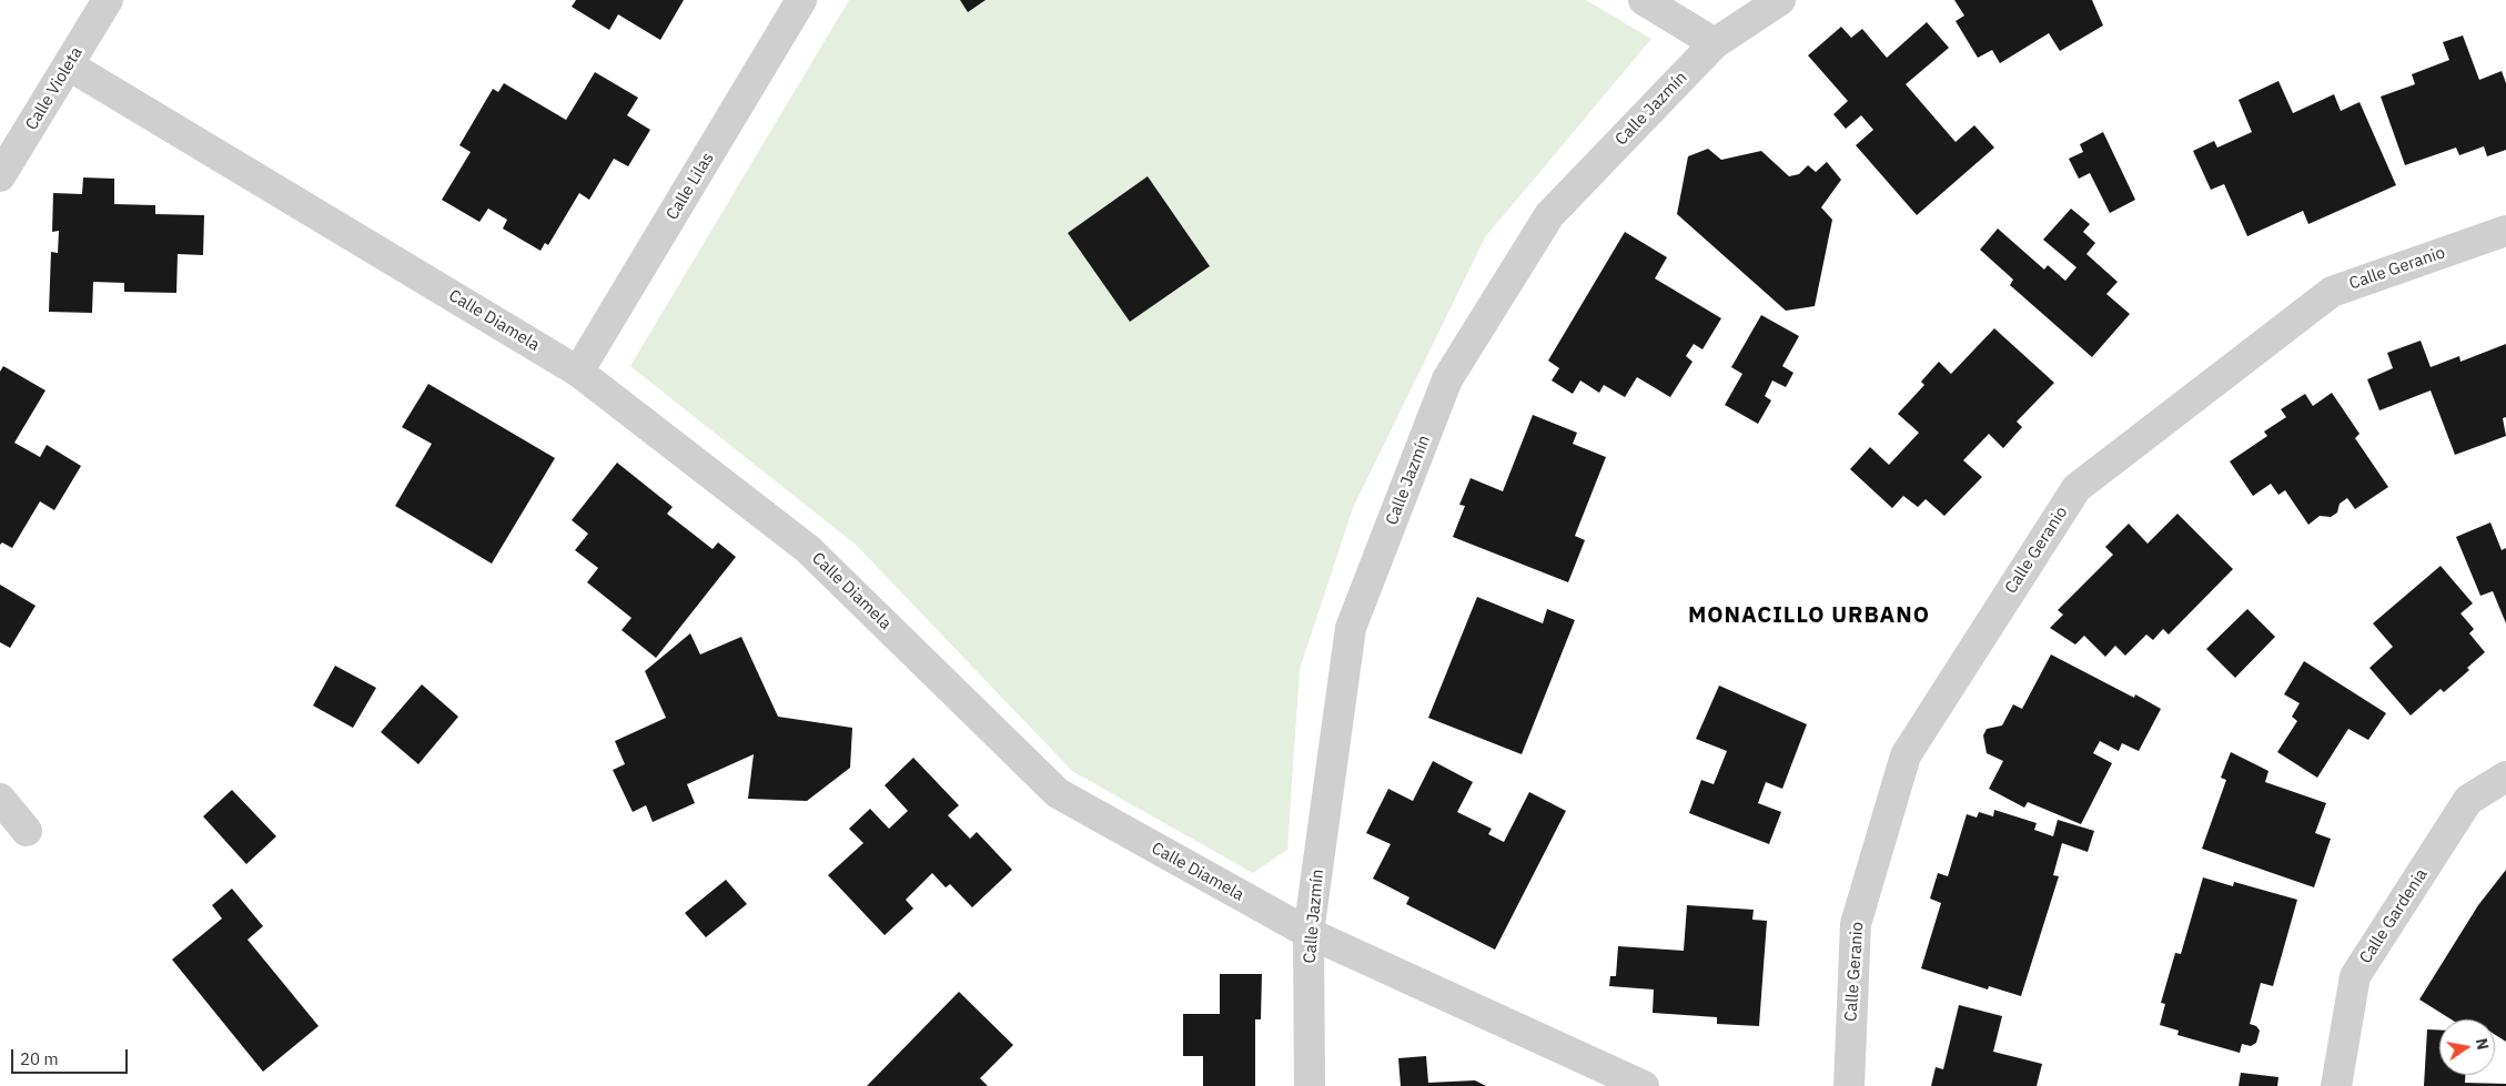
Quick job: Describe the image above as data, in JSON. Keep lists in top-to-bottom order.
{
  "streets": {
    "street": [
      "Calle Violeta",
      "Calle Jazmín",
      "Calle Lilas",
      "Calle Geranio",
      "Calle Diamela",
      "Calle Gardenia"
    ]
  },
  "crossings": [
    ["Calle Violeta", "Calle Diamela"],
    ["Calle Jazmín", "Calle Diamela"],
    ["Calle Lilas", "Calle Diamela"]
  ],
  "districts": ["MONACILLO URBANO"],
  "scale_bar": "20 m",
  "north": "right"
}
